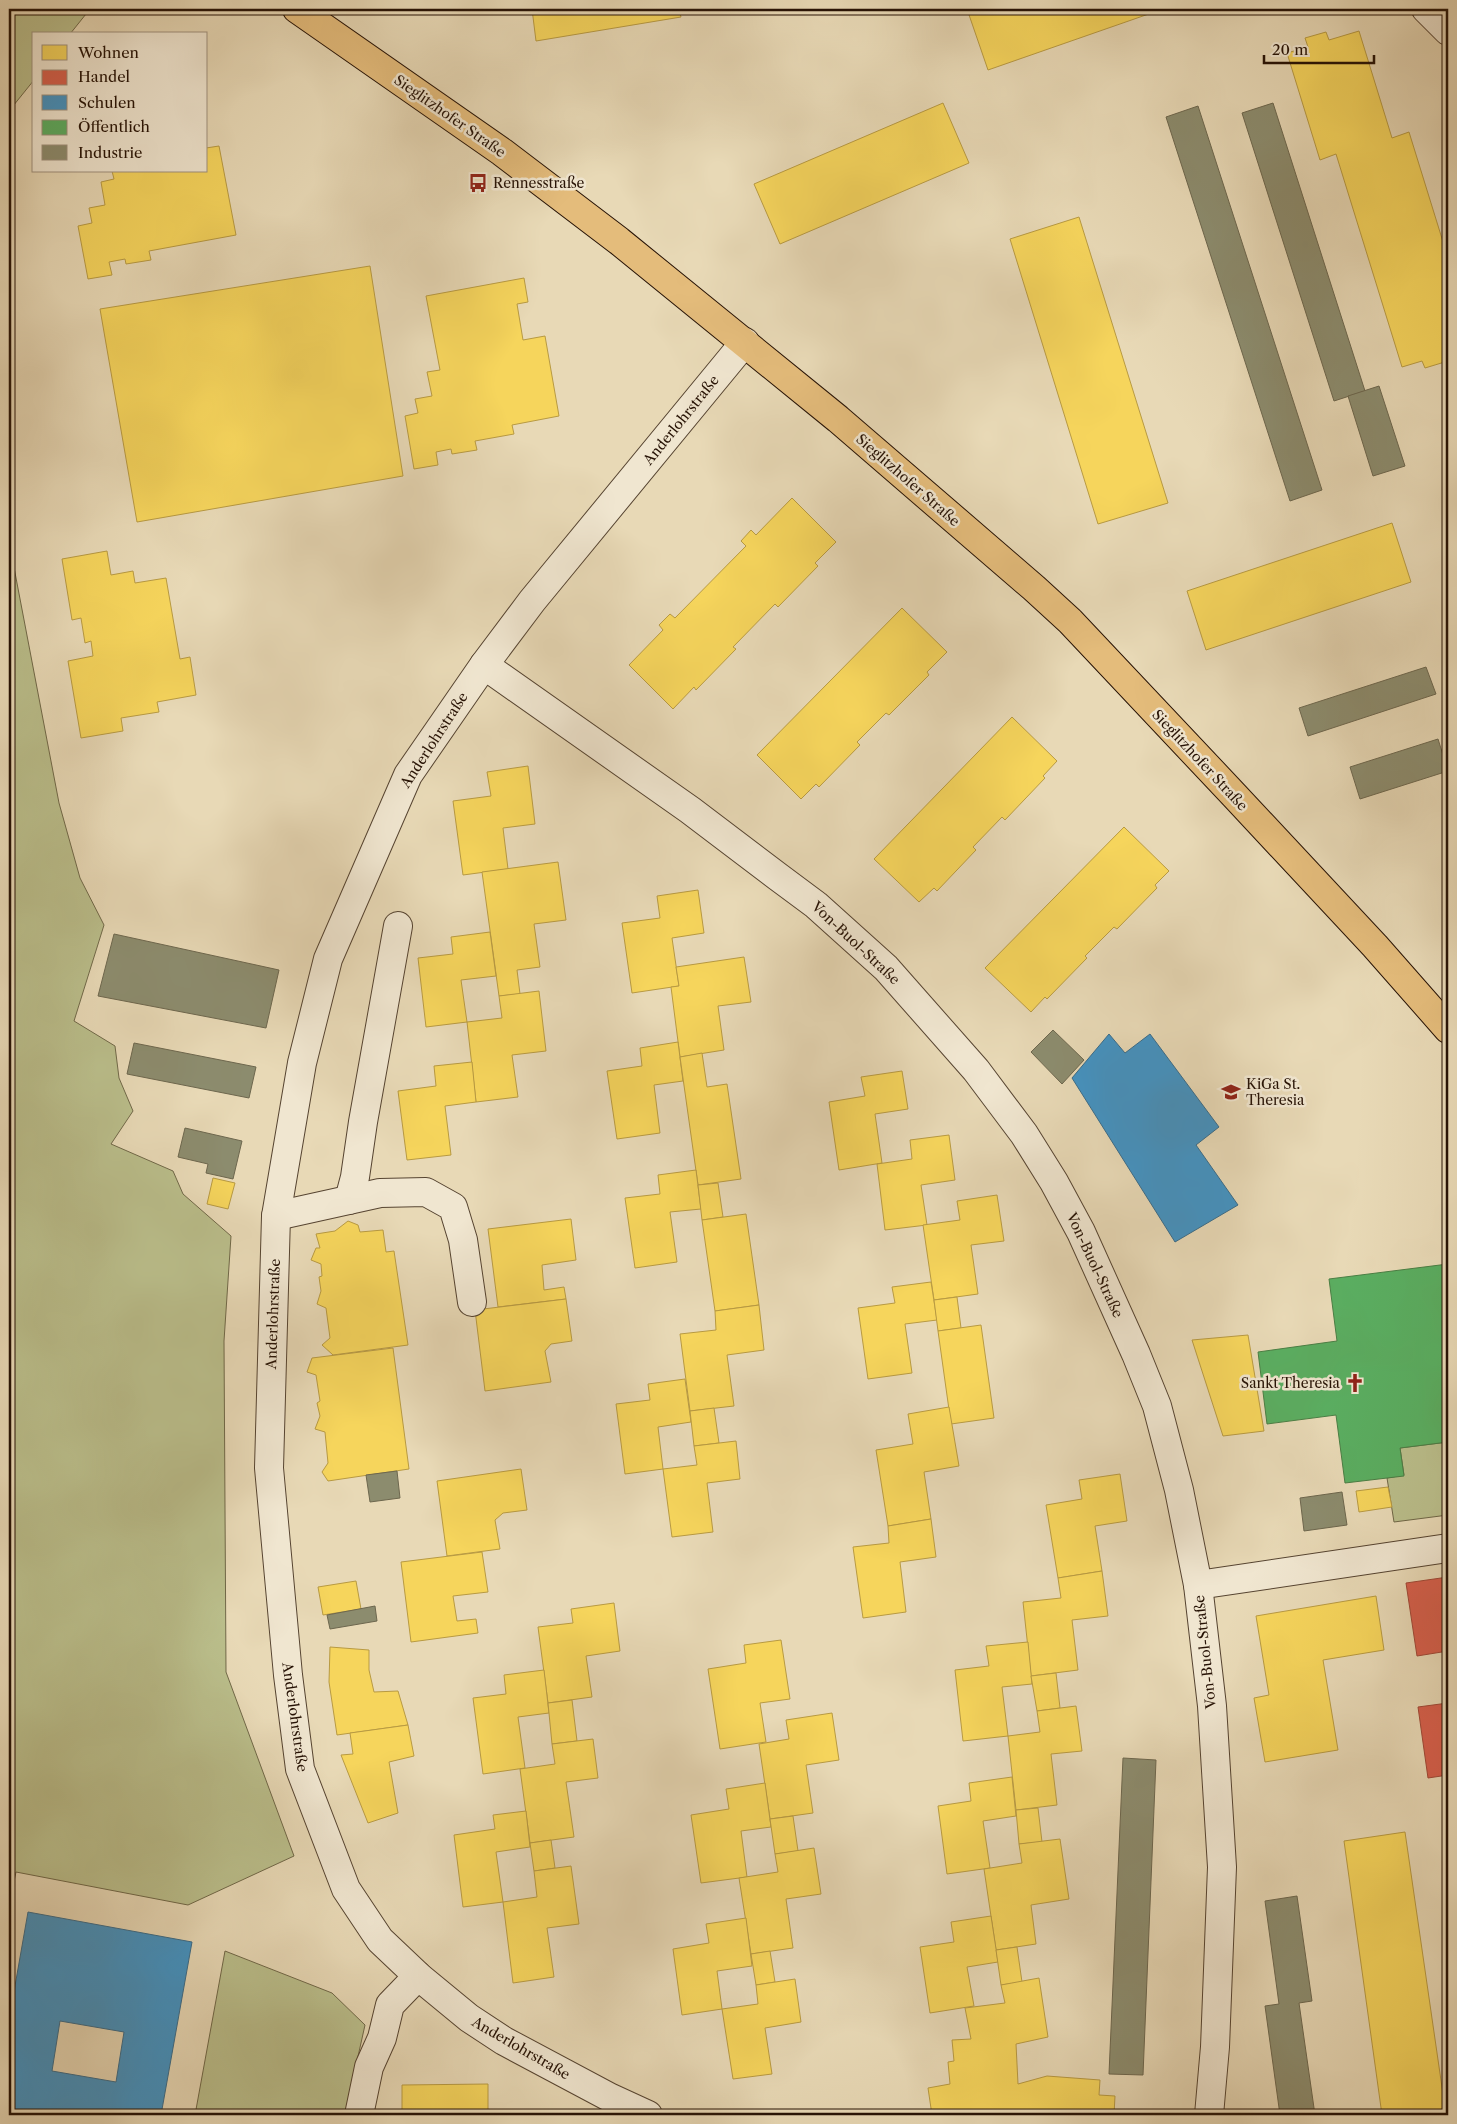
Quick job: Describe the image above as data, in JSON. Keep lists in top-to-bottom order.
{
  "streets": {
    "main road": ["Sieglitzhofer Straße"],
    "street": ["Anderlohrstraße", "Von-Buol-Straße"]
  },
  "crossings": [
    ["Sieglitzhofer Straße", "Anderlohrstraße"],
    ["Anderlohrstraße", "Von-Buol-Straße"]
  ],
  "places": {
    "bus stop": ["Rennesstraße"],
    "school or university": ["KiGa St. Theresia"],
    "church": ["Sankt Theresia"]
  },
  "legend": [
    "Wohnen",
    "Handel",
    "Schulen",
    "Öffentlich",
    "Industrie"
  ],
  "scale_bar": "20 m"
}
